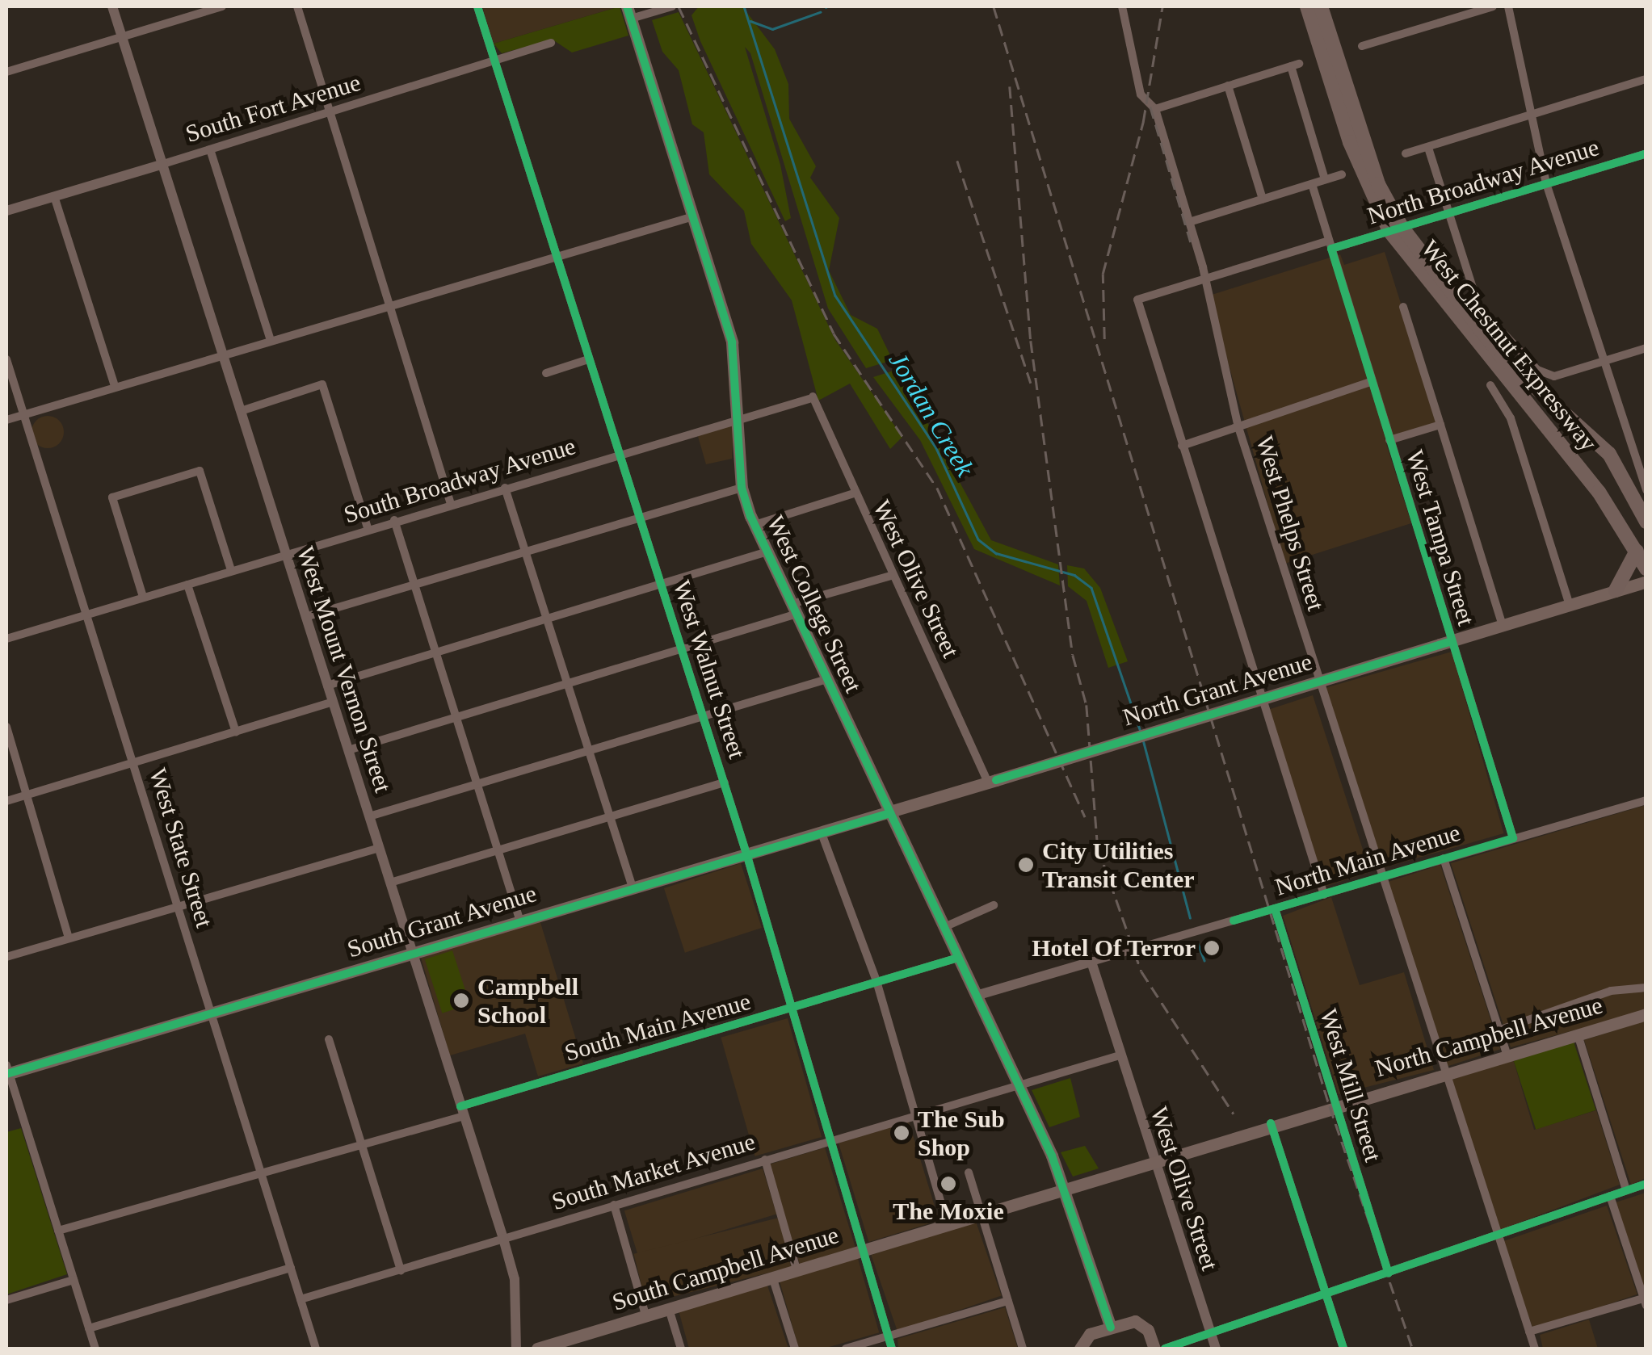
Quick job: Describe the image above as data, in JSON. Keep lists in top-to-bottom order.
{
  "streets": {
    "main road": [
      "West Chestnut Expressway",
      "West College Street",
      "North Grant Avenue",
      "South Grant Avenue",
      "North Campbell Avenue",
      "South Campbell Avenue"
    ],
    "street": [
      "South Fort Avenue",
      "North Broadway Avenue",
      "South Broadway Avenue",
      "West Phelps Street",
      "West Tampa Street",
      "West Olive Street",
      "West Mount Vernon Street",
      "West Walnut Street",
      "West State Street",
      "North Main Avenue",
      "South Main Avenue",
      "West Mill Street",
      "South Market Avenue"
    ]
  },
  "crossings": [
    ["South Fort Avenue", "West Mount Vernon Street"],
    ["South Fort Avenue", "West Walnut Street"],
    ["North Broadway Avenue", "West Chestnut Expressway"],
    ["North Broadway Avenue", "West Phelps Street"],
    ["North Broadway Avenue", "West Tampa Street"],
    ["South Broadway Avenue", "West Olive Street"],
    ["South Broadway Avenue", "West College Street"],
    ["South Broadway Avenue", "West Mount Vernon Street"],
    ["South Broadway Avenue", "West Walnut Street"],
    ["South Broadway Avenue", "West State Street"],
    ["West Phelps Street", "North Main Avenue"],
    ["West Phelps Street", "North Campbell Avenue"],
    ["West Tampa Street", "North Grant Avenue"],
    ["West Tampa Street", "North Main Avenue"],
    ["West Olive Street", "West College Street"],
    ["West Olive Street", "North Grant Avenue"],
    ["West Olive Street", "North Main Avenue"],
    ["West Olive Street", "North Campbell Avenue"],
    ["West Olive Street", "South Market Avenue"],
    ["West College Street", "North Grant Avenue"],
    ["West College Street", "North Main Avenue"],
    ["West College Street", "South Grant Avenue"],
    ["West College Street", "South Main Avenue"],
    ["West College Street", "North Campbell Avenue"],
    ["West College Street", "South Market Avenue"],
    ["West College Street", "South Campbell Avenue"],
    ["West Mount Vernon Street", "South Grant Avenue"],
    ["West Mount Vernon Street", "South Main Avenue"],
    ["West Mount Vernon Street", "South Market Avenue"],
    ["West Walnut Street", "South Grant Avenue"],
    ["West Walnut Street", "South Main Avenue"],
    ["West Walnut Street", "South Market Avenue"],
    ["West Walnut Street", "South Campbell Avenue"],
    ["North Grant Avenue", "South Grant Avenue"],
    ["West State Street", "South Grant Avenue"],
    ["West State Street", "South Main Avenue"],
    ["West State Street", "South Market Avenue"],
    ["North Main Avenue", "West Mill Street"],
    ["North Campbell Avenue", "West Mill Street"],
    ["North Campbell Avenue", "South Campbell Avenue"]
  ],
  "water": ["Jordan Creek"],
  "places": [
    "City Utilities Transit Center",
    "Hotel Of Terror",
    "Campbell School",
    "The Sub Shop",
    "The Moxie"
  ]
}
